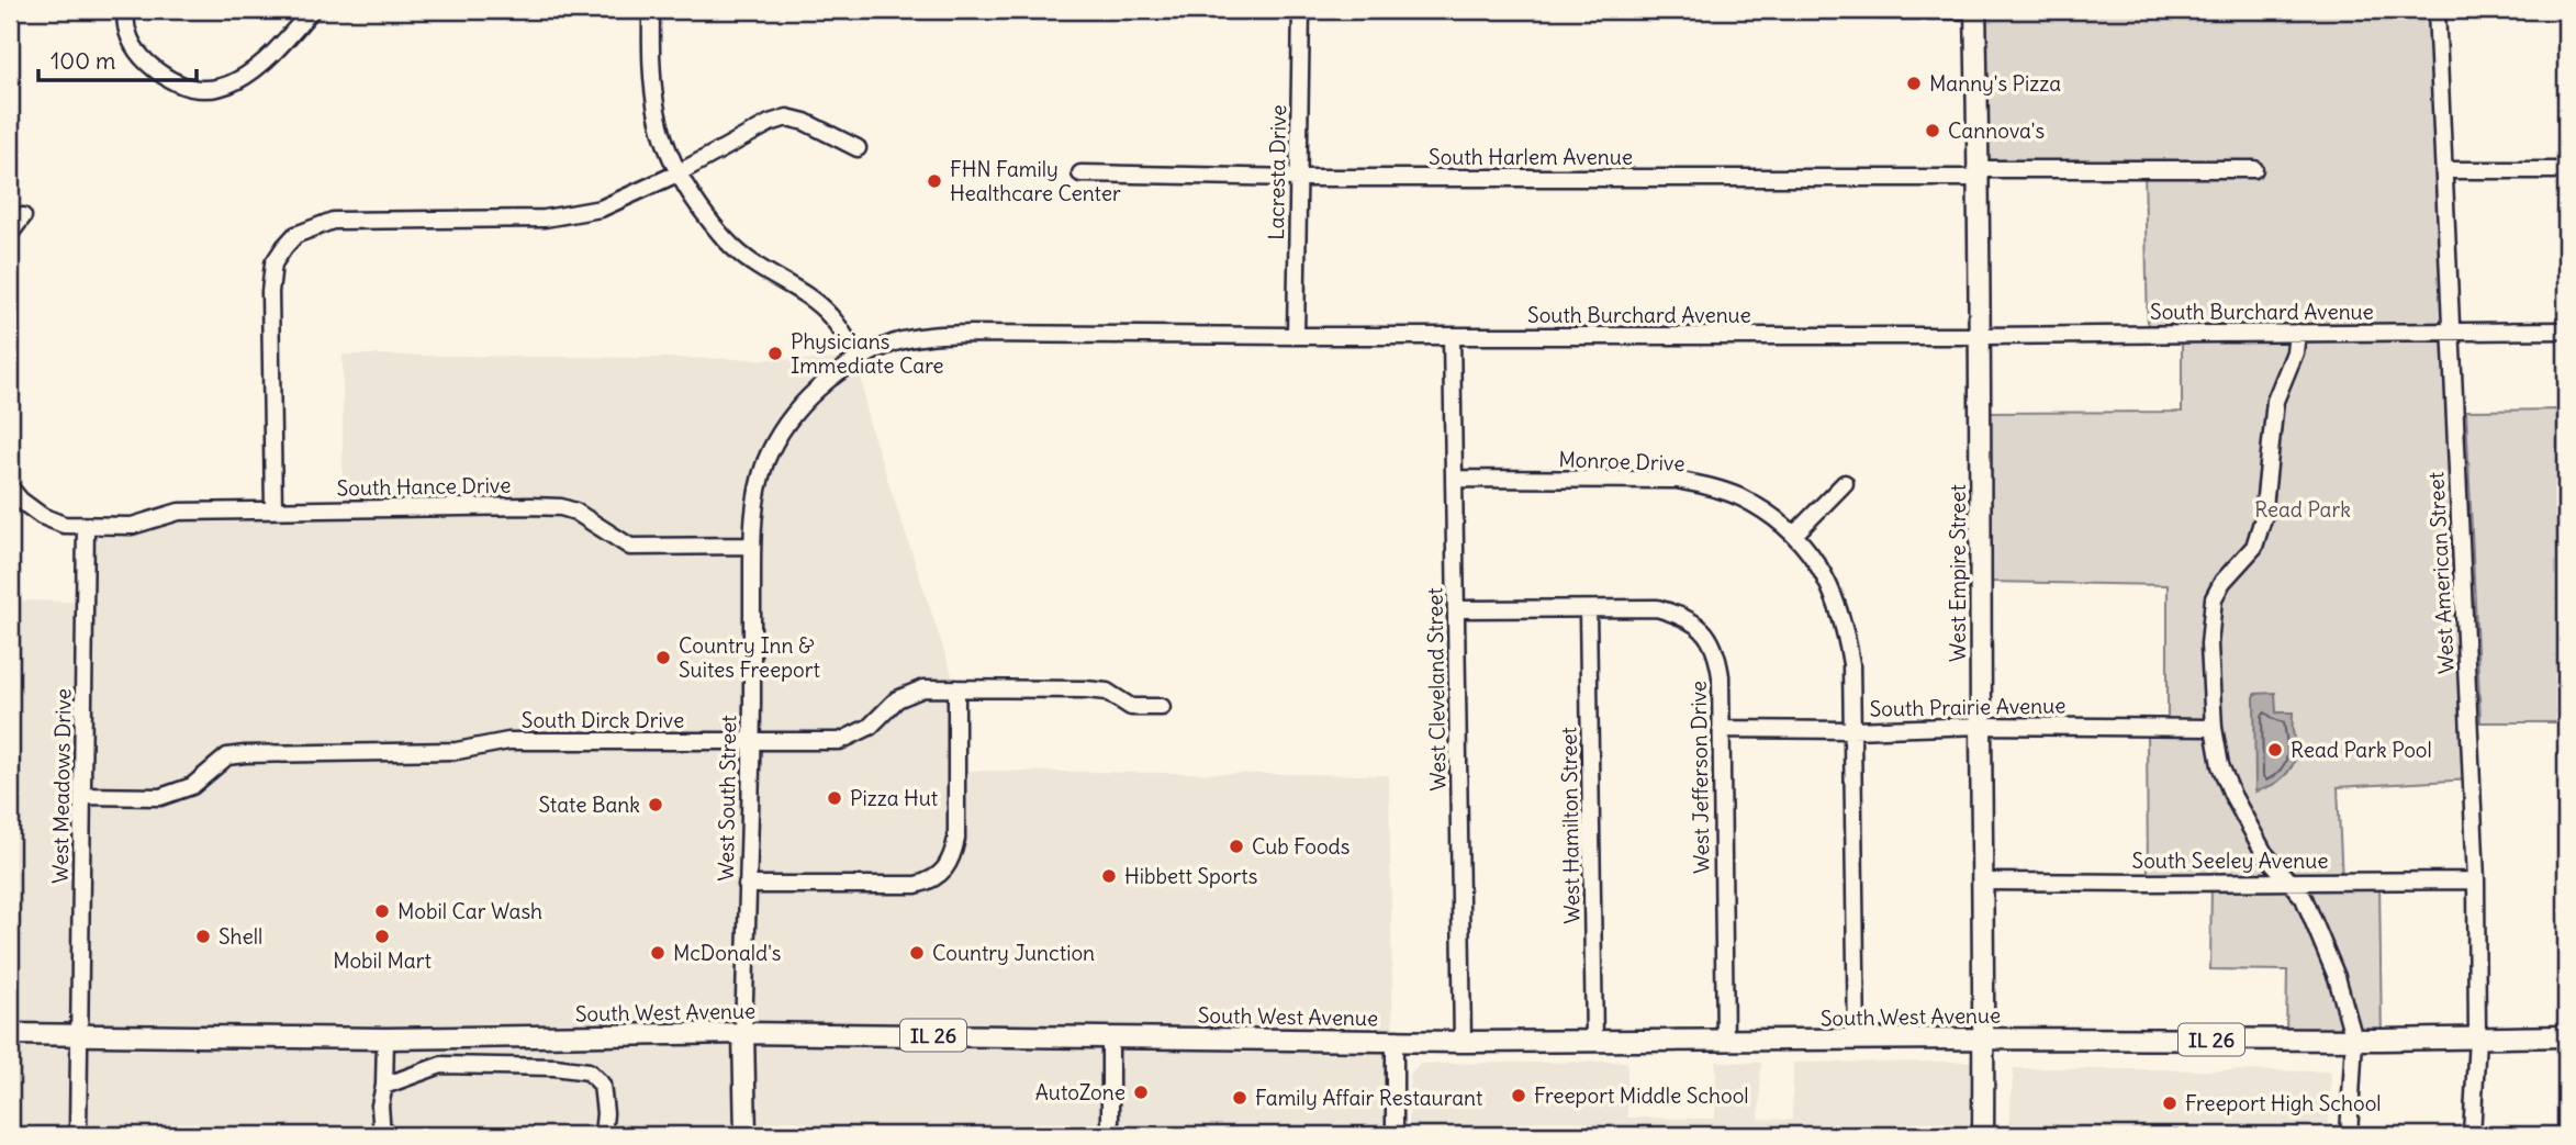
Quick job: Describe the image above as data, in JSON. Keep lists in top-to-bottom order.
{
  "streets": {
    "main road": [
      "West Empire Street",
      "West South Street",
      "South West Avenue",
      "IL 26"
    ],
    "street": [
      "South Harlem Avenue",
      "Lacresta Drive",
      "South Burchard Avenue",
      "Monroe Drive",
      "South Hance Drive",
      "West American Street",
      "West Cleveland Street",
      "South Prairie Avenue",
      "South Dirck Drive",
      "West Jefferson Drive",
      "West Meadows Drive",
      "West Hamilton Street",
      "South Seeley Avenue"
    ]
  },
  "crossings": [
    ["South Harlem Avenue", "Lacresta Drive"],
    ["South Harlem Avenue", "West Empire Street"],
    ["Lacresta Drive", "South Burchard Avenue"],
    ["South Burchard Avenue", "West Empire Street"],
    ["South Burchard Avenue", "West American Street"],
    ["South Burchard Avenue", "West Cleveland Street"],
    ["South Burchard Avenue", "West South Street"],
    ["Monroe Drive", "West Cleveland Street"],
    ["Monroe Drive", "South Prairie Avenue"],
    ["Monroe Drive", "South West Avenue"],
    ["South Hance Drive", "West Meadows Drive"],
    ["South Hance Drive", "West South Street"],
    ["West Empire Street", "South Prairie Avenue"],
    ["West Empire Street", "South Seeley Avenue"],
    ["West Empire Street", "South West Avenue"],
    ["West American Street", "South Seeley Avenue"],
    ["West American Street", "South West Avenue"],
    ["West Cleveland Street", "West Jefferson Drive"],
    ["West Cleveland Street", "South West Avenue"],
    ["South Prairie Avenue", "West Jefferson Drive"],
    ["South Dirck Drive", "West Meadows Drive"],
    ["South Dirck Drive", "West South Street"],
    ["West Jefferson Drive", "West Hamilton Street"],
    ["West Jefferson Drive", "South West Avenue"],
    ["West Meadows Drive", "South West Avenue"],
    ["West South Street", "South West Avenue"],
    ["West Hamilton Street", "South West Avenue"]
  ],
  "parks": ["Read Park"],
  "places": [
    "Manny's Pizza",
    "Cannova's",
    "FHN Family Healthcare Center",
    "Physicians Immediate Care",
    "Country Inn & Suites Freeport",
    "Read Park Pool",
    "Pizza Hut",
    "State Bank",
    "Cub Foods",
    "Hibbett Sports",
    "Mobil Car Wash",
    "Shell",
    "Mobil Mart",
    "McDonald's",
    "Country Junction",
    "AutoZone",
    "Freeport Middle School",
    "Family Affair Restaurant",
    "Freeport High School"
  ],
  "scale_bar": "100 m"
}
